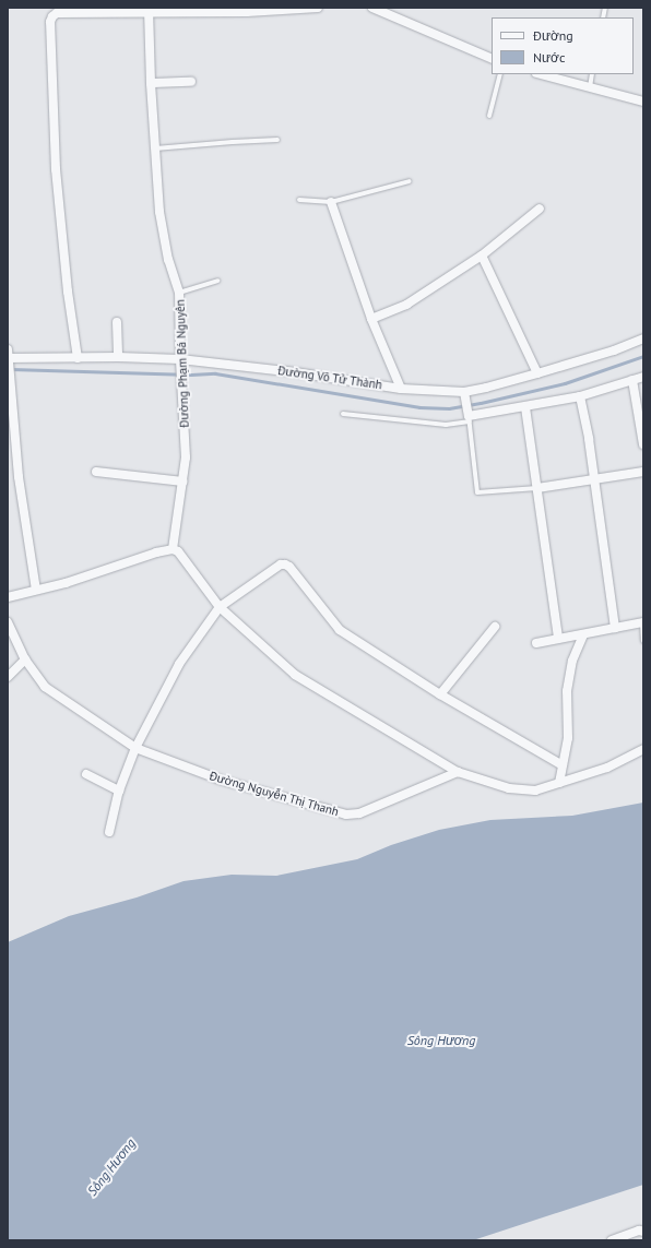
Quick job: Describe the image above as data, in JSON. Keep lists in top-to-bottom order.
{
  "streets": {
    "street": ["Đường Phạm Bá Nguyên", "Đường Võ Tử Thành", "Đường Nguyễn Thị Thanh"]
  },
  "crossings": [
    ["Đường Phạm Bá Nguyên", "Đường Võ Tử Thành"]
  ],
  "water": ["Sông Hương"],
  "legend": ["Đường", "Nước"]
}
